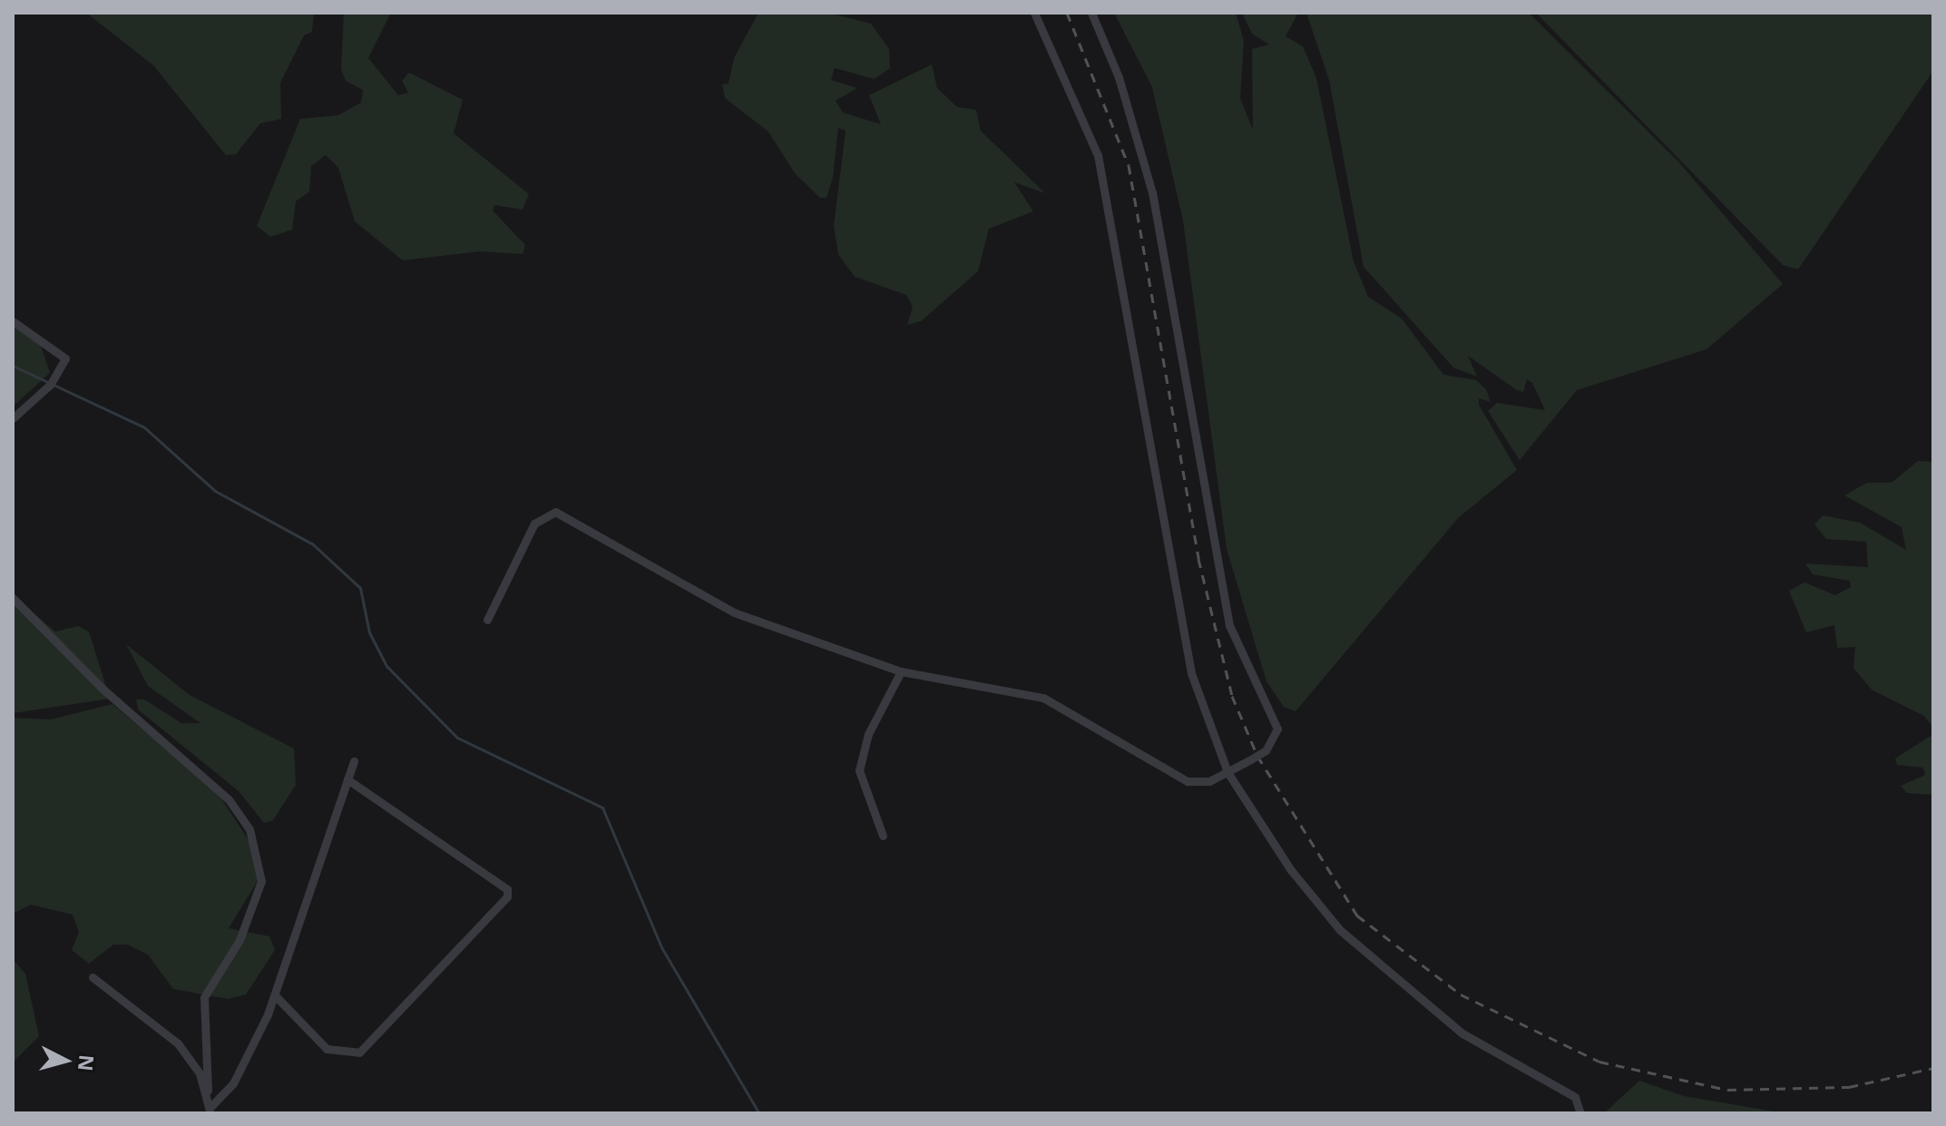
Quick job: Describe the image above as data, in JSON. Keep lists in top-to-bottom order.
{
  "north": "right"
}
